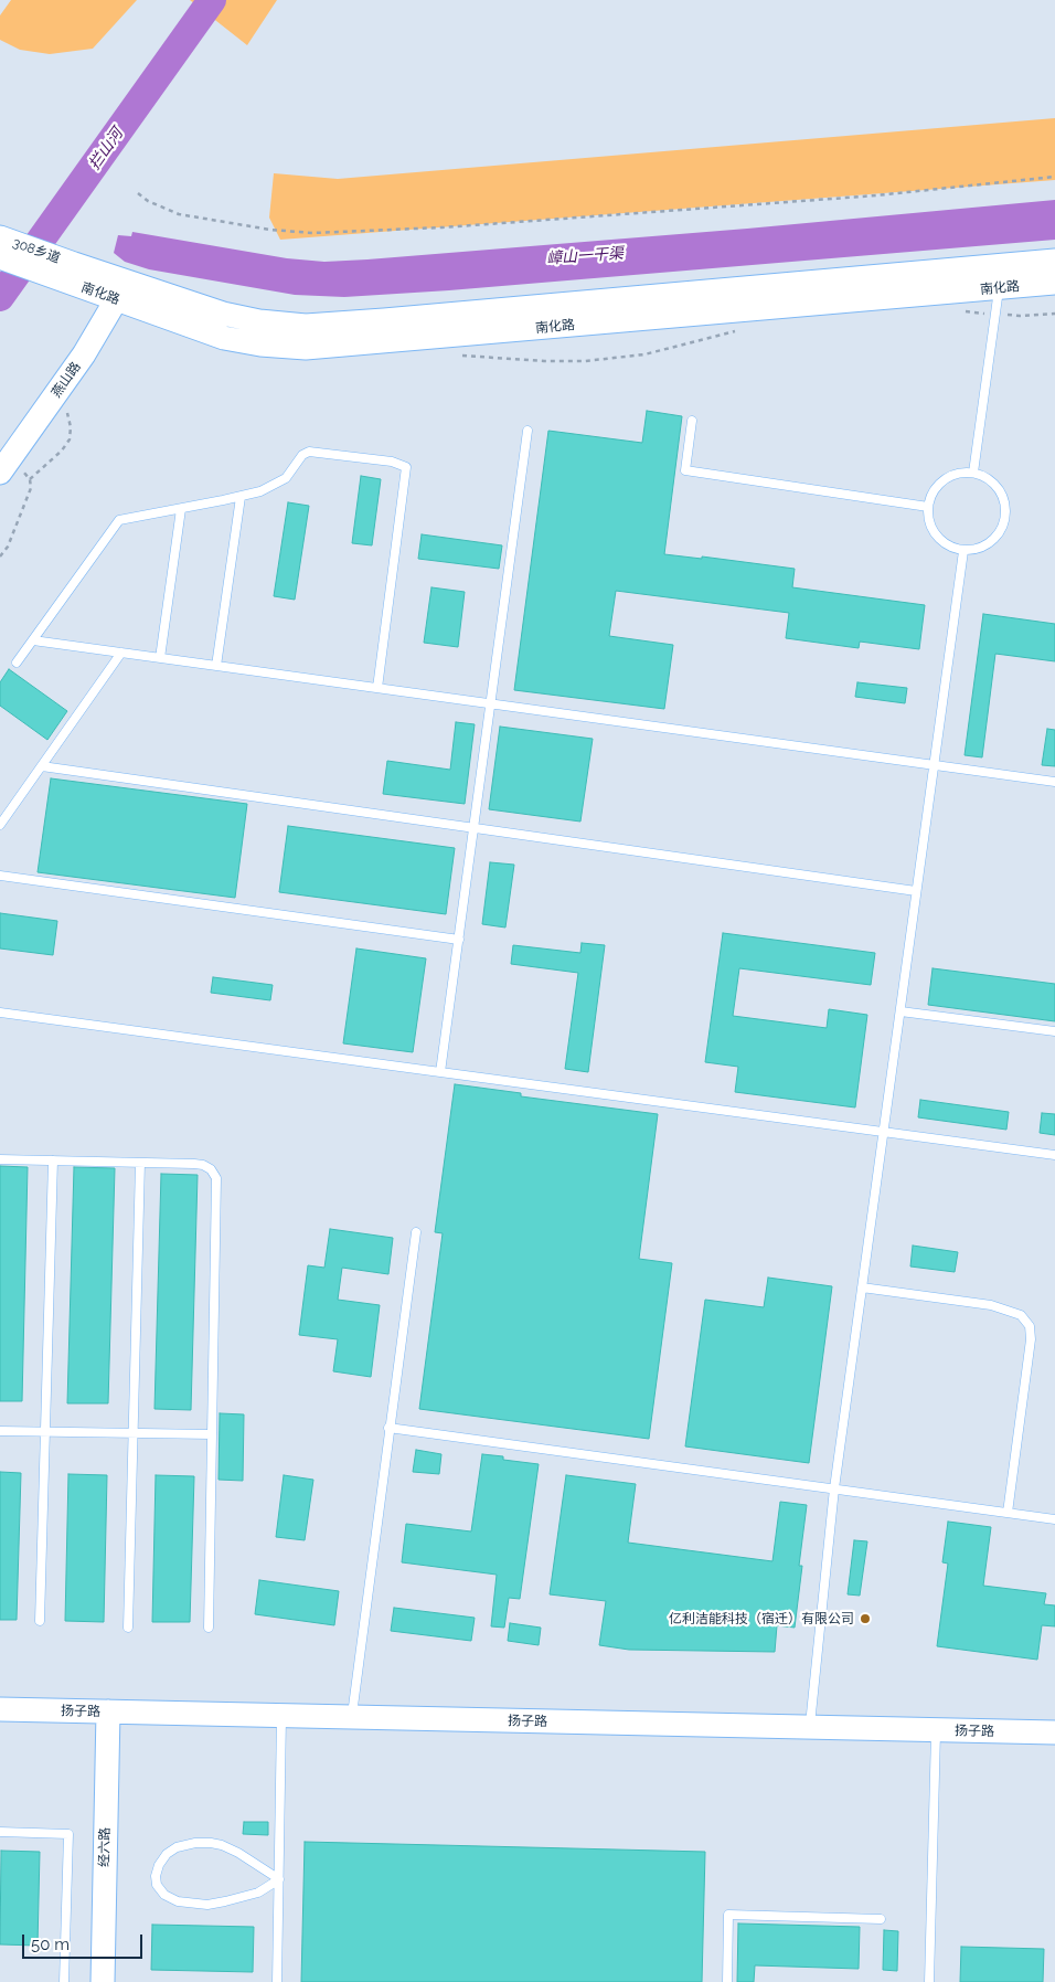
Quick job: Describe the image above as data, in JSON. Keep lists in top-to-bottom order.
{
  "streets": {
    "street": [
      "308乡道",
      "南化路",
      "燕山路",
      "扬子路",
      "经六路"
    ]
  },
  "crossings": [
    ["308乡道", "南化路"],
    ["南化路", "燕山路"],
    ["扬子路", "经六路"]
  ],
  "water": ["拦山河", "嶂山一干渠"],
  "places": ["亿利洁能科技（宿迁）有限公司"],
  "scale_bar": "50 m"
}
